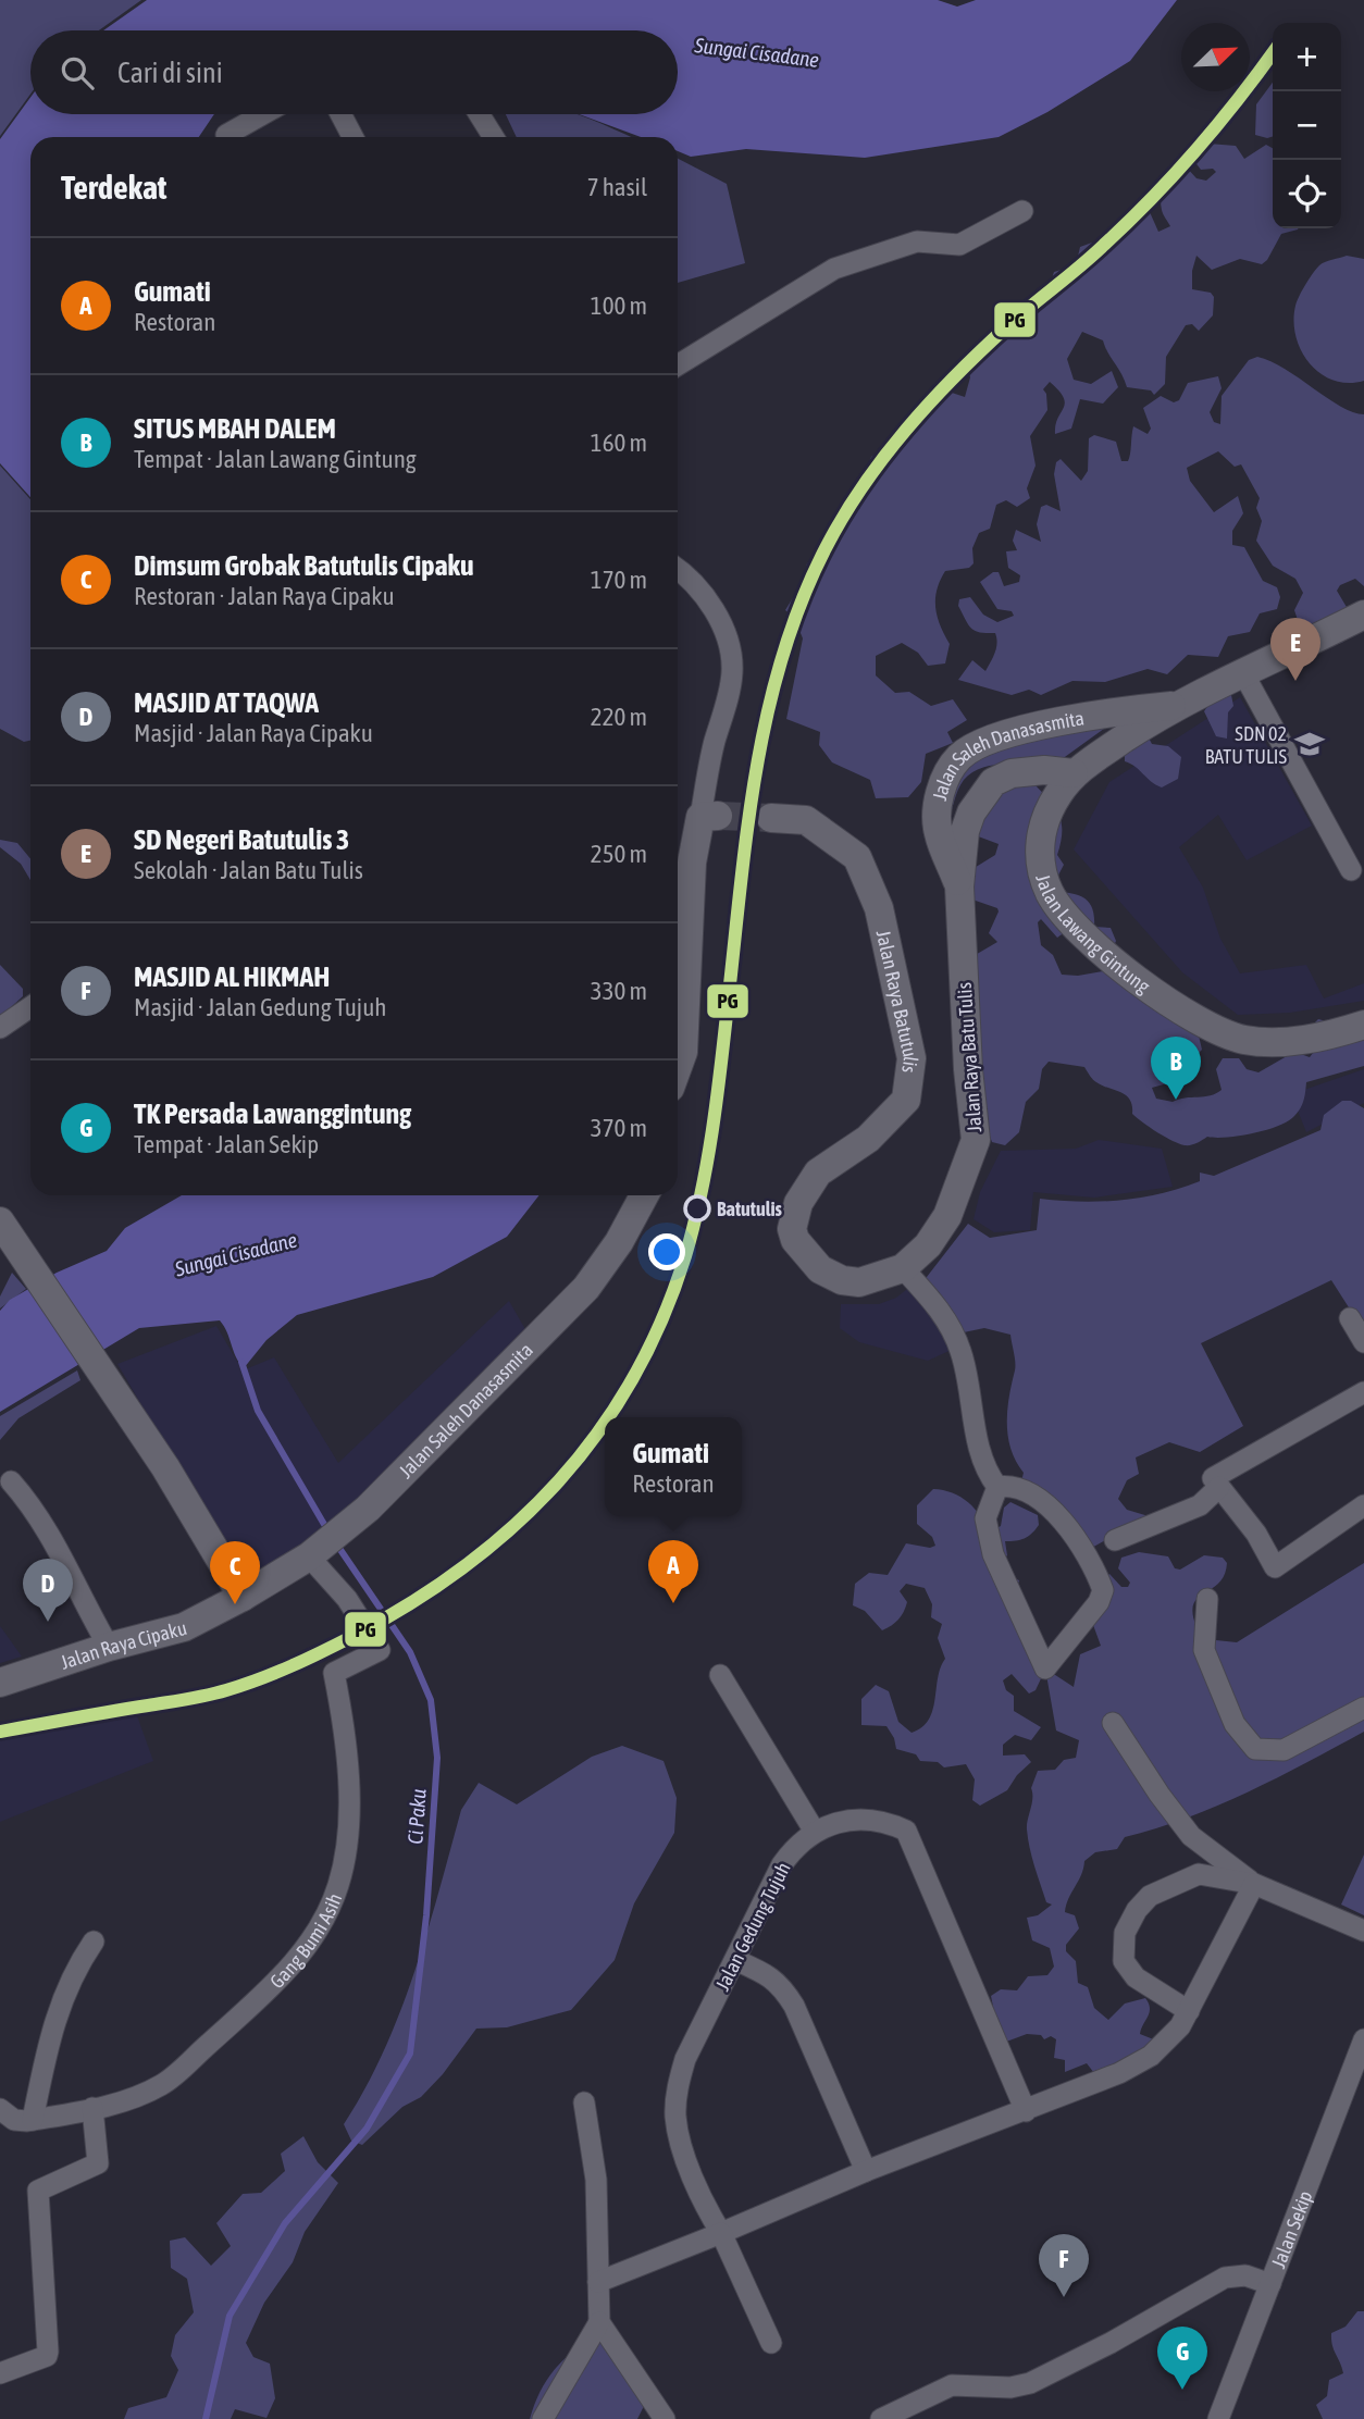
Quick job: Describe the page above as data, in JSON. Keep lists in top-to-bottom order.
{
  "streets": {
    "main road": [
      "Jalan Saleh Danasasmita",
      "Jalan Lawang Gintung",
      "Jalan Raya Batutulis",
      "Jalan Raya Batu Tulis",
      "Jalan Raya Cipaku"
    ],
    "street": ["Jalan Gedung Tujuh", "Gang Bumi Asih", "Jalan Sekip"]
  },
  "crossings": [
    ["Jalan Saleh Danasasmita", "Jalan Lawang Gintung"],
    ["Jalan Saleh Danasasmita", "Jalan Raya Batu Tulis"],
    ["Jalan Saleh Danasasmita", "Jalan Raya Cipaku"],
    ["Jalan Saleh Danasasmita", "Gang Bumi Asih"],
    ["Jalan Raya Batutulis", "Jalan Raya Batu Tulis"]
  ],
  "water": ["Sungai Cisadane", "Ci Paku"],
  "places": {
    "school or university": ["SDN 02 BATU TULIS"],
    "other": ["Batutulis"]
  },
  "lines": ["transit line PG"],
  "north": "top right",
  "page": {
    "map_buttons": ["+", "−"],
    "search": "Cari di sini",
    "heading": ["Terdekat", "7 hasil"],
    "list": [
      {
        "mark": "A",
        "name": "Gumati",
        "note": "Restoran",
        "value": "100 m"
      },
      {
        "mark": "B",
        "name": "SITUS MBAH DALEM",
        "note": "Tempat · Jalan Lawang Gintung",
        "value": "160 m"
      },
      {
        "mark": "C",
        "name": "Dimsum Grobak Batutulis Cipaku",
        "note": "Restoran · Jalan Raya Cipaku",
        "value": "170 m"
      },
      {
        "mark": "D",
        "name": "MASJID AT TAQWA",
        "note": "Masjid · Jalan Raya Cipaku",
        "value": "220 m"
      },
      {
        "mark": "E",
        "name": "SD Negeri Batutulis 3",
        "note": "Sekolah · Jalan Batu Tulis",
        "value": "250 m"
      },
      {
        "mark": "F",
        "name": "MASJID AL HIKMAH",
        "note": "Masjid · Jalan Gedung Tujuh",
        "value": "330 m"
      },
      {
        "mark": "G",
        "name": "TK Persada Lawanggintung",
        "note": "Tempat · Jalan Sekip",
        "value": "370 m"
      }
    ],
    "pins": [
      "E",
      "B",
      "A",
      "C",
      "D",
      "F",
      "G"
    ],
    "popup": ["Gumati", "Restoran"]
  }
}
